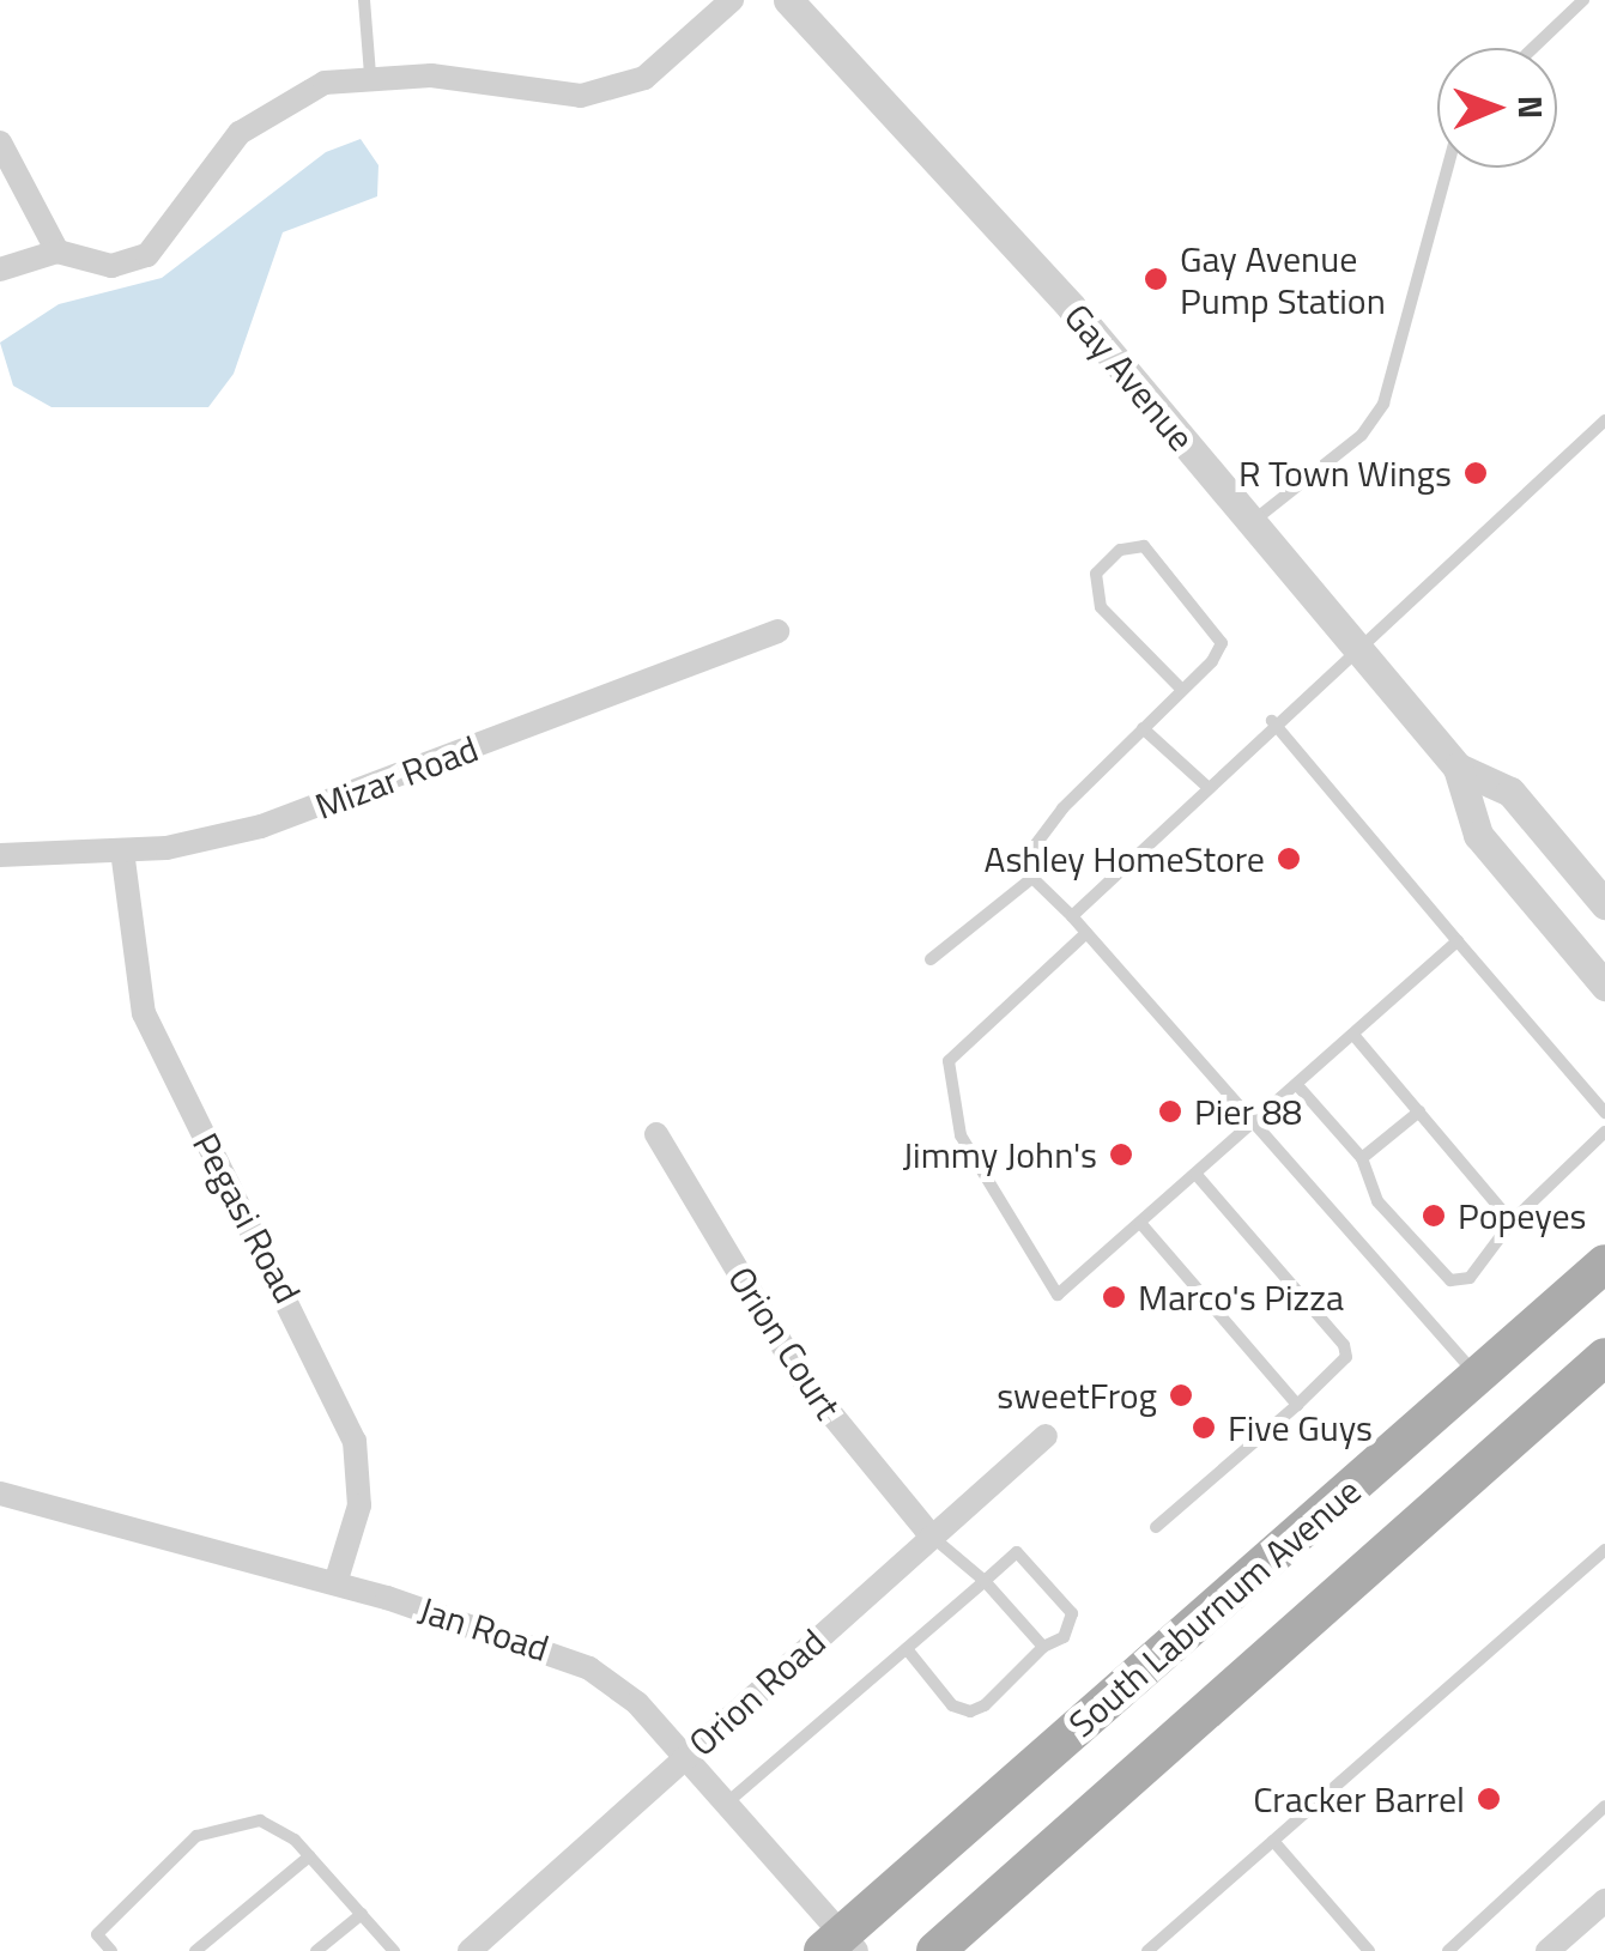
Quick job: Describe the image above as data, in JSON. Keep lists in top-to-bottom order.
{
  "streets": {
    "main road": ["South Laburnum Avenue"],
    "street": [
      "Gay Avenue",
      "Mizar Road",
      "Pegasi Road",
      "Orion Court",
      "Jan Road",
      "Orion Road"
    ]
  },
  "crossings": [
    ["Mizar Road", "Pegasi Road"],
    ["Pegasi Road", "Jan Road"],
    ["Orion Court", "Orion Road"],
    ["South Laburnum Avenue", "Jan Road"],
    ["Jan Road", "Orion Road"]
  ],
  "places": [
    "Gay Avenue Pump Station",
    "R Town Wings",
    "Ashley HomeStore",
    "Pier 88",
    "Jimmy John's",
    "Popeyes",
    "Marco's Pizza",
    "sweetFrog",
    "Five Guys",
    "Cracker Barrel"
  ],
  "north": "right"
}
